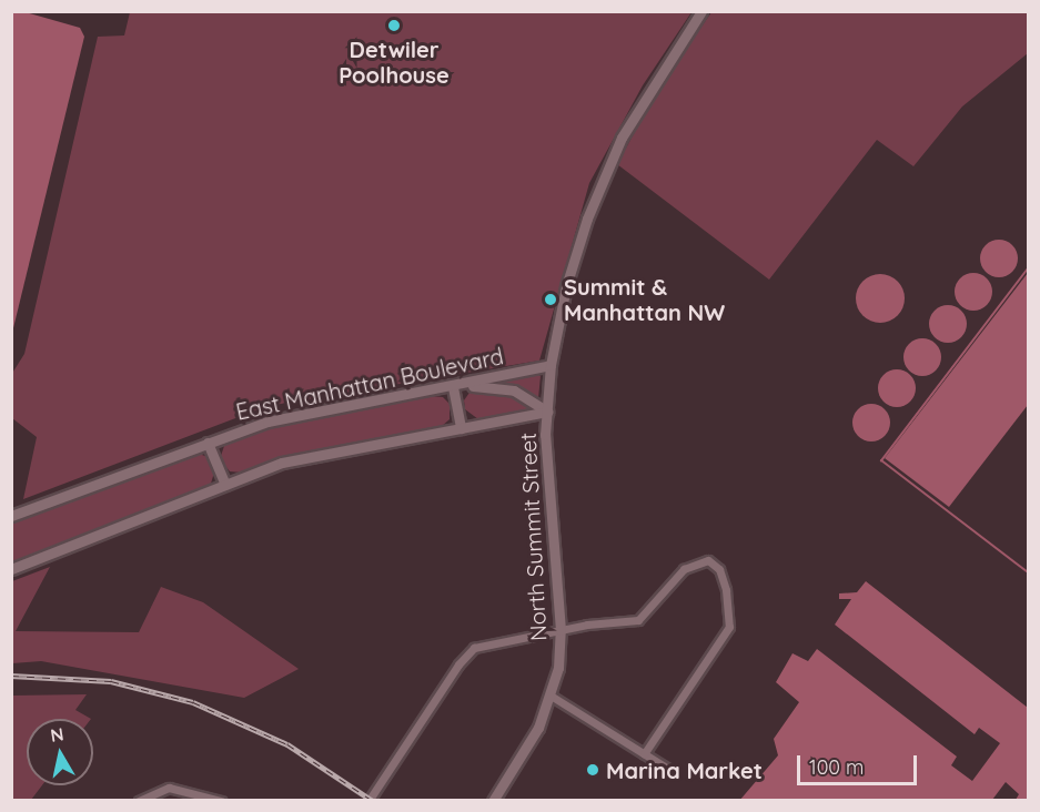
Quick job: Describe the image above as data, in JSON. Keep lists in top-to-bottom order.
{
  "streets": {
    "street": ["East Manhattan Boulevard", "North Summit Street"]
  },
  "crossings": [
    ["East Manhattan Boulevard", "North Summit Street"]
  ],
  "places": ["Detwiler Poolhouse", "Summit & Manhattan NW", "Marina Market"],
  "scale_bar": "100 m",
  "north": "top"
}
